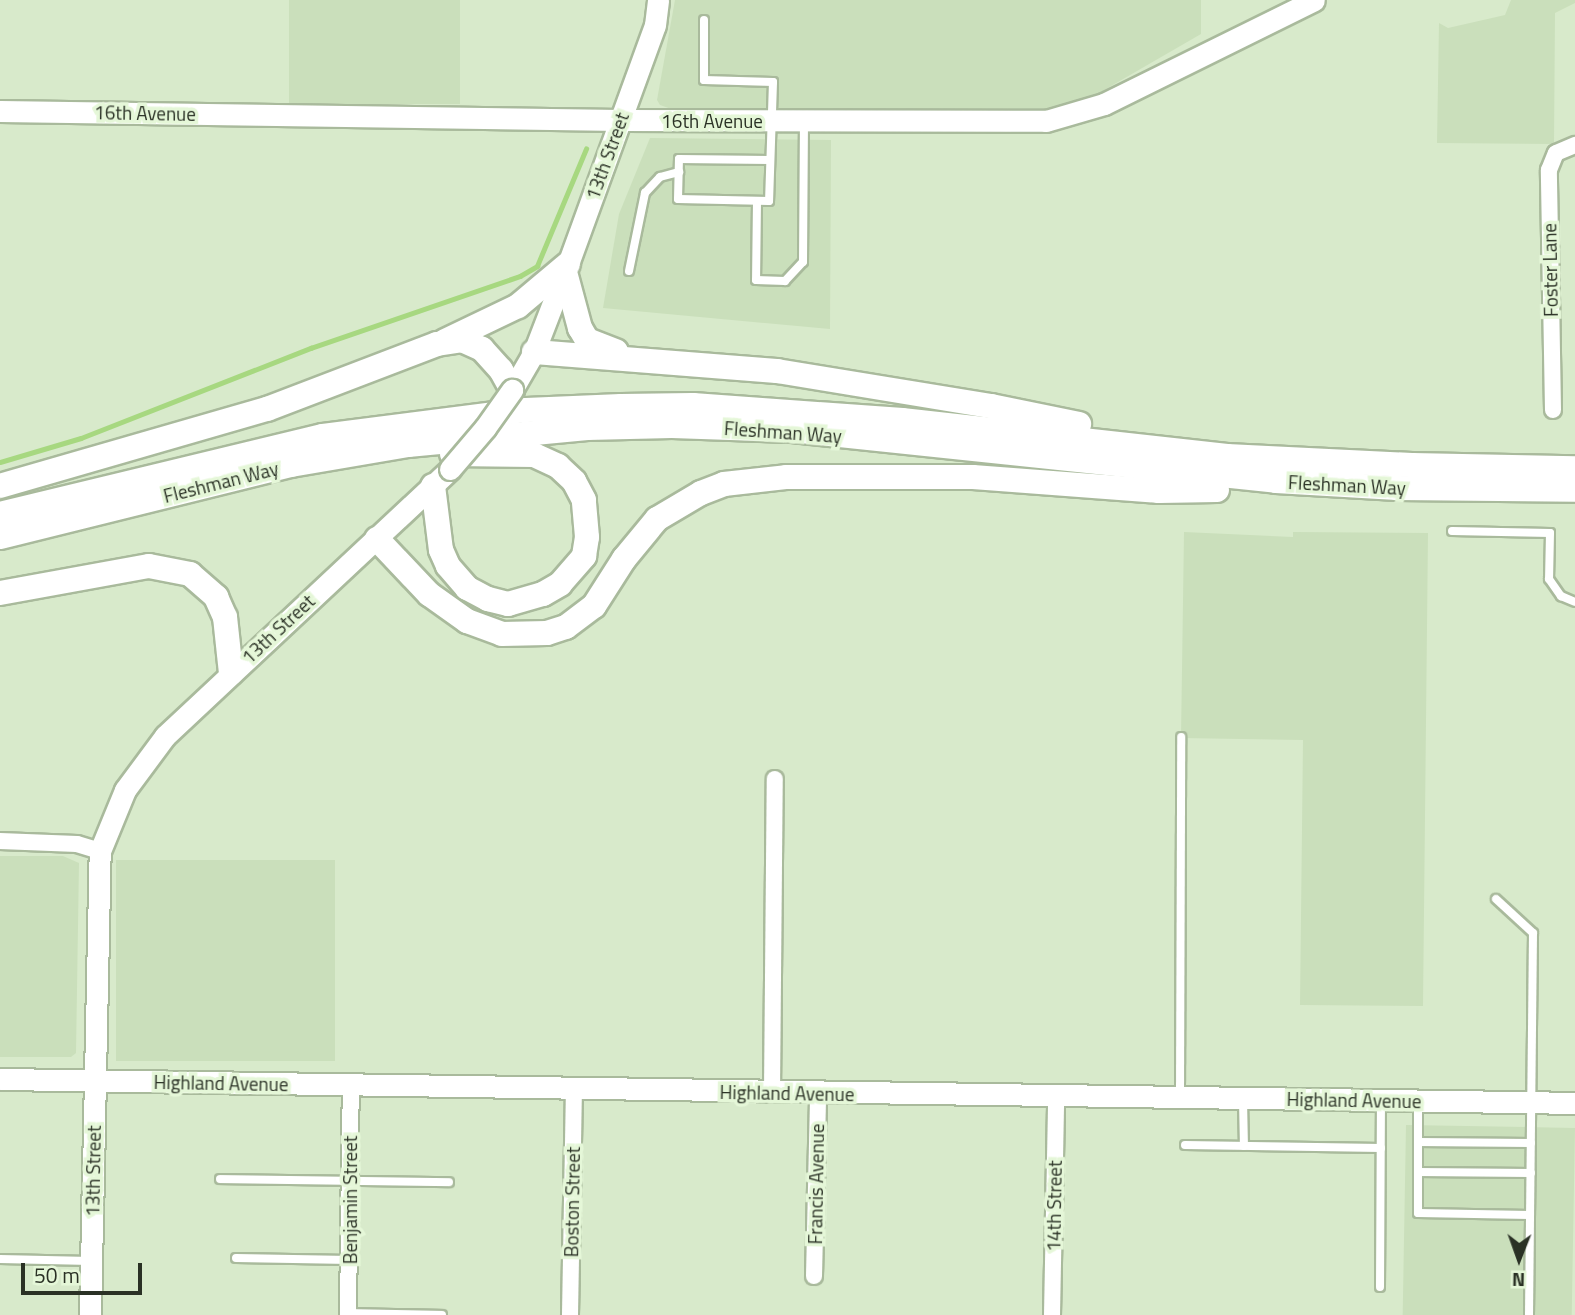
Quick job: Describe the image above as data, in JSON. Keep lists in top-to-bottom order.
{
  "streets": {
    "main road": [
      "16th Avenue",
      "13th Street",
      "Fleshman Way",
      "Highland Avenue"
    ],
    "street": [
      "Foster Lane",
      "Francis Avenue",
      "Benjamin Street",
      "Boston Street",
      "14th Street"
    ]
  },
  "crossings": [
    ["16th Avenue", "13th Street"],
    ["13th Street", "Highland Avenue"],
    ["Highland Avenue", "Francis Avenue"],
    ["Highland Avenue", "Benjamin Street"],
    ["Highland Avenue", "Boston Street"],
    ["Highland Avenue", "14th Street"]
  ],
  "scale_bar": "50 m",
  "north": "bottom"
}
